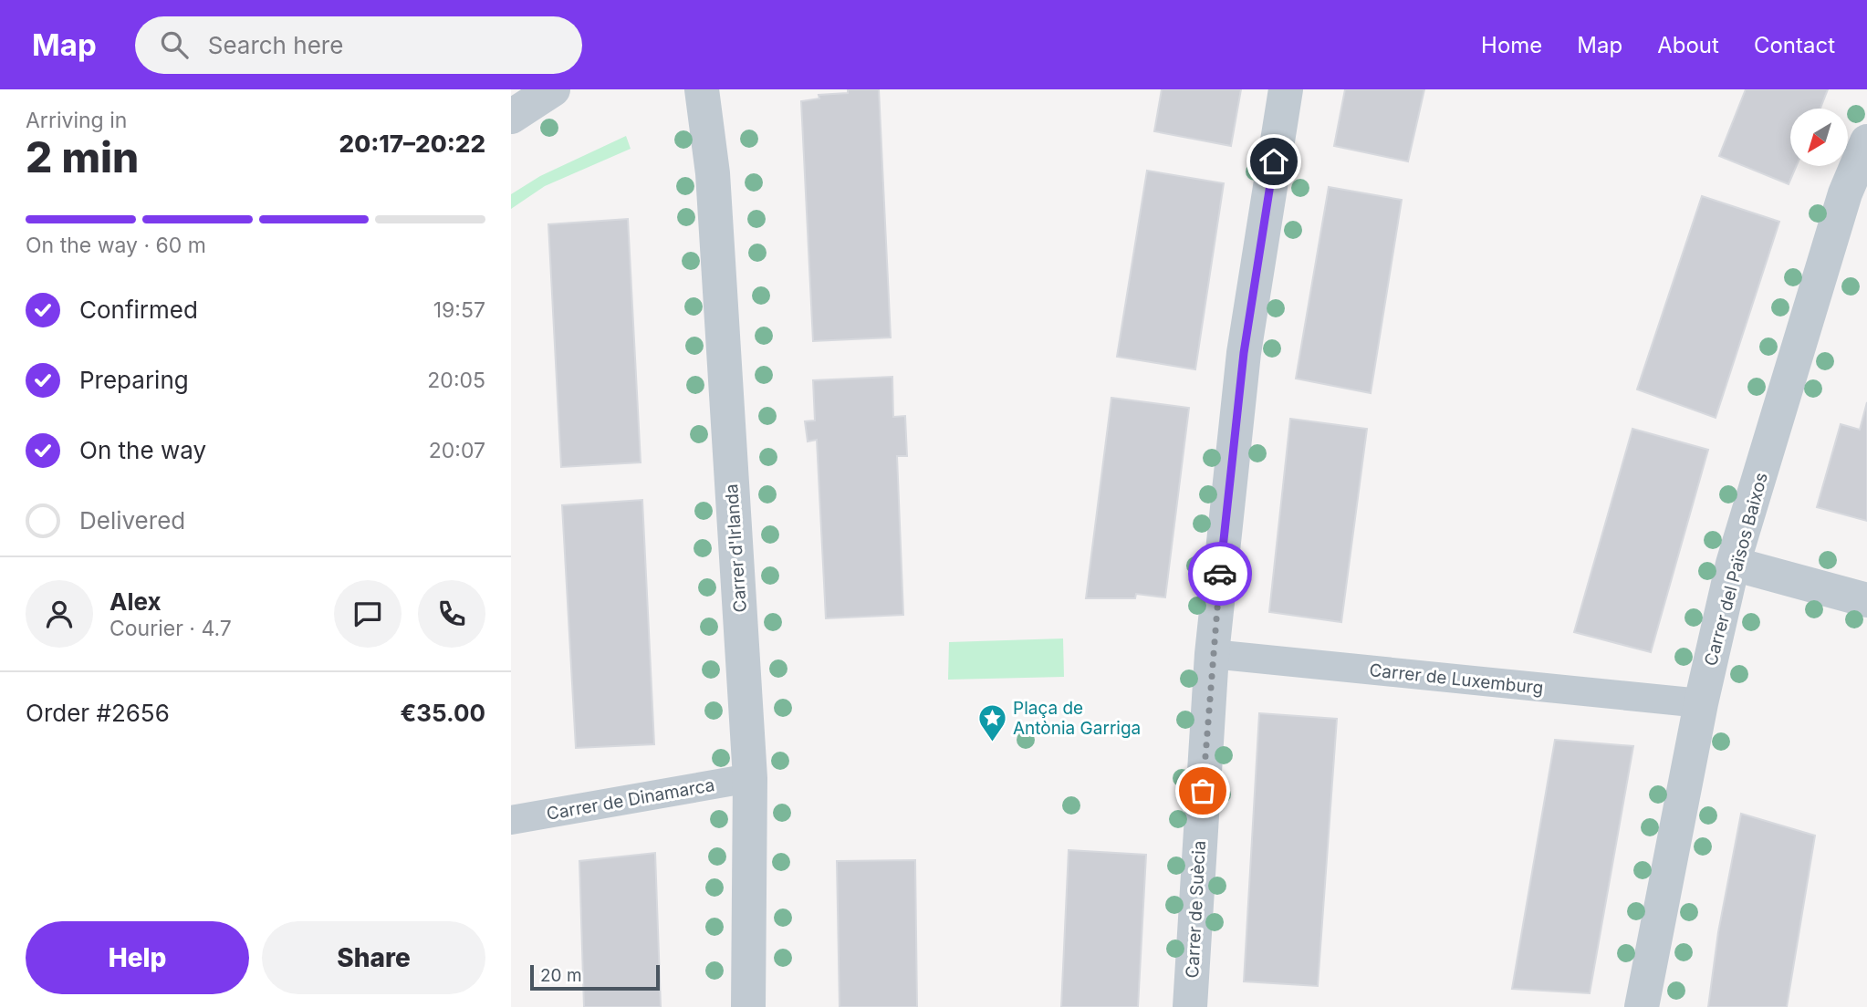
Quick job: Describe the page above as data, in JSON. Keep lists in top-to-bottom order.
{
  "streets": {
    "street": [
      "Carrer d'Irlanda",
      "Carrer del Països Baixos",
      "Carrer de Luxemburg",
      "Carrer de Dinamarca",
      "Carrer de Suècia"
    ]
  },
  "crossings": [
    ["Carrer d'Irlanda", "Carrer de Dinamarca"],
    ["Carrer del Països Baixos", "Carrer de Luxemburg"],
    ["Carrer de Luxemburg", "Carrer de Suècia"]
  ],
  "places": {
    "place": ["Plaça de Antònia Garriga"]
  },
  "scale_bar": "20 m",
  "north": "bottom left",
  "page": {
    "header": "Map",
    "search": "Search here",
    "nav": [
      "Home",
      "Map",
      "About",
      "Contact"
    ],
    "heading": ["2 min", "Arriving in", "20:17–20:22"],
    "panel": [
      "Alex",
      "Courier · 4.7",
      "Order #2656",
      "€35.00"
    ],
    "bar": "On the way · 60 m",
    "list": [
      ["Confirmed", "19:57"],
      ["Preparing", "20:05"],
      ["On the way", "20:07"],
      "Delivered"
    ],
    "buttons": ["Help", "Share"],
    "scale": "20 m"
  }
}
